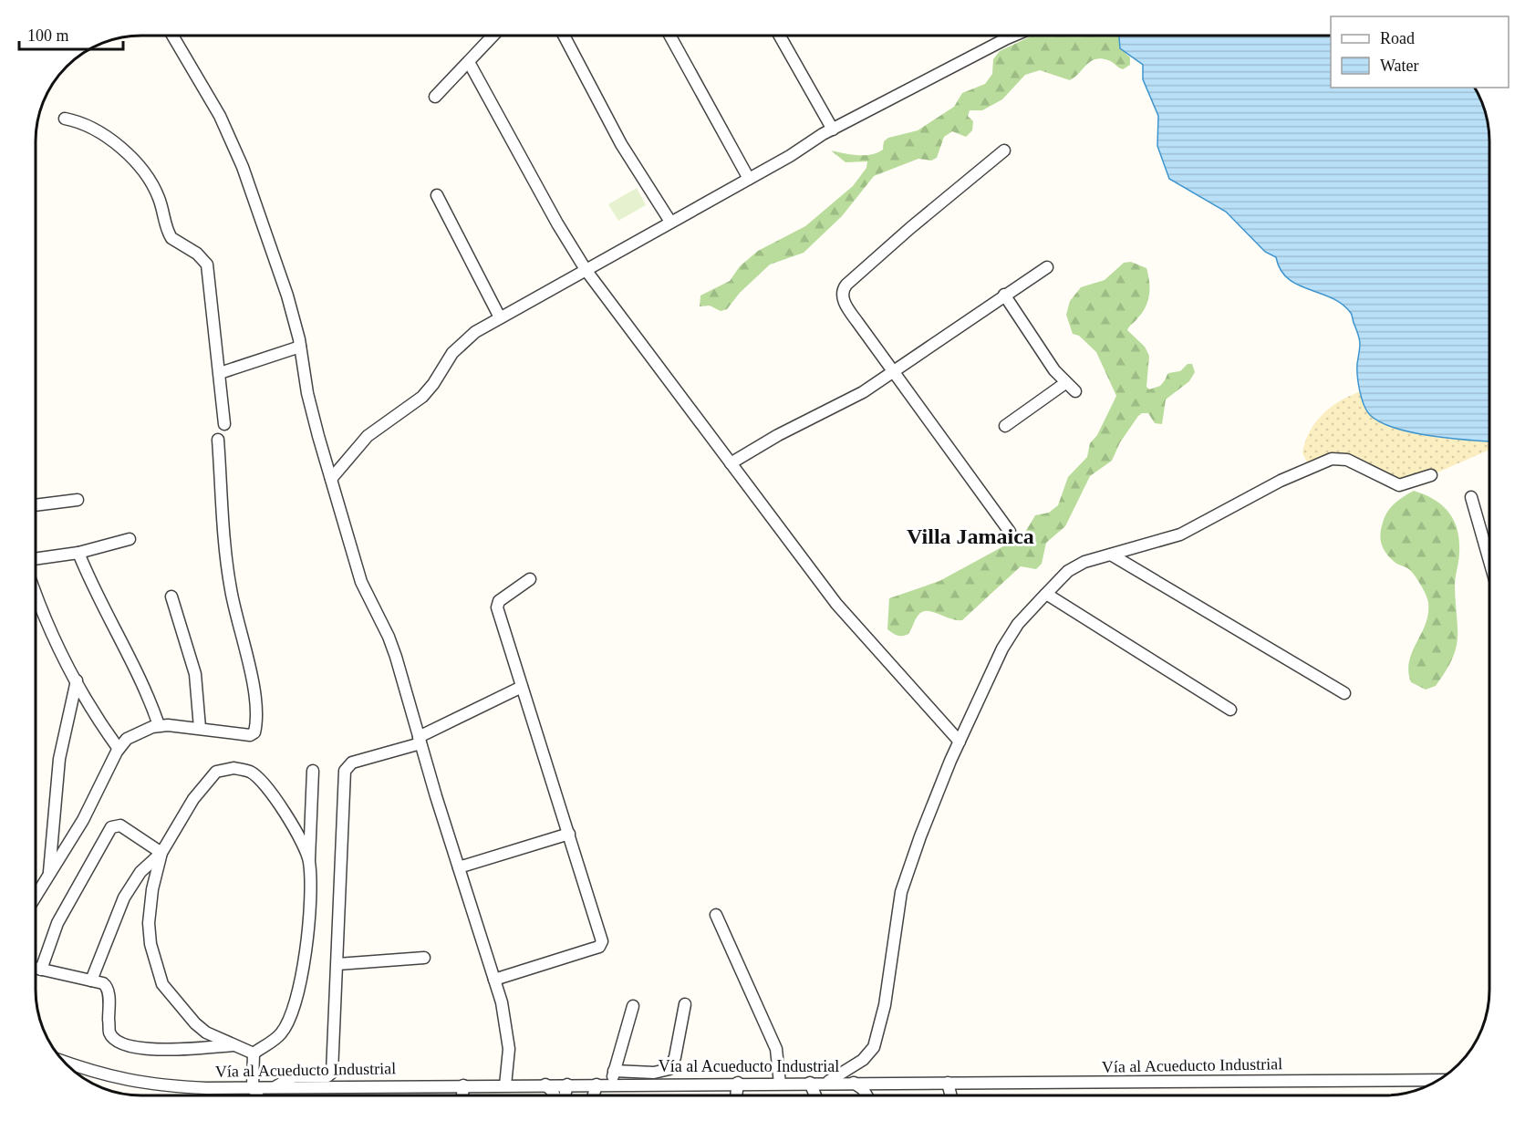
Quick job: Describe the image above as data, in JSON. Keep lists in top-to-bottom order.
{
  "streets": {
    "street": ["Vía al Acueducto Industrial"]
  },
  "districts": ["Villa Jamaica"],
  "legend": ["Road", "Water"],
  "scale_bar": "100 m"
}
